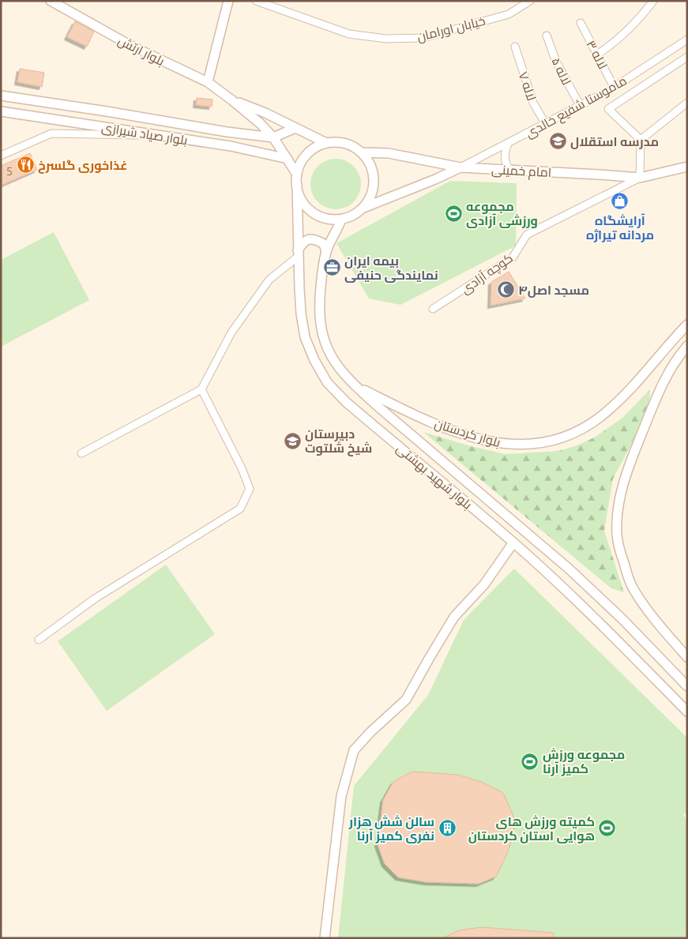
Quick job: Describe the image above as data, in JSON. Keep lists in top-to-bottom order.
{
  "streets": {
    "main road": [
      "بلوار ارتش",
      "بلوار صیاد شیرازی",
      "امام خمینی",
      "بلوار کردستان",
      "بلوار شهید بهشتی"
    ],
    "street": [
      "خیابان اورامان",
      "لاله ۳",
      "لاله ۵",
      "لاله ۷",
      "ماموستا شفیع خالدی",
      "کوچه آزادی"
    ]
  },
  "crossings": [
    ["لاله ۳", "ماموستا شفیع خالدی"],
    ["لاله ۵", "ماموستا شفیع خالدی"],
    ["لاله ۷", "ماموستا شفیع خالدی"],
    ["ماموستا شفیع خالدی", "امام خمینی"],
    ["امام خمینی", "کوچه آزادی"],
    ["امام خمینی", "بلوار شهید بهشتی"],
    ["بلوار کردستان", "بلوار شهید بهشتی"]
  ],
  "places": {
    "school or university": ["مدرسه استقلال", "دبیرستان شیخ شلتوت"],
    "restaurant": ["غذاخوری گلسرخ"],
    "shop": ["آرایشگاه مردانه تیراژه"],
    "sports": ["مجموعه ورزشی آزادی", "مجموعه ورزش کمیز آرنا", "کمیته ورزش های هوایی استان کردستان"],
    "office": ["بیمه ایران نمایندگی حنیفی"],
    "mosque": ["مسجد اصل۴"],
    "building": ["سالن شش هزار نفری کمیز آرنا"]
  },
  "house_numbers": ["5"]
}
